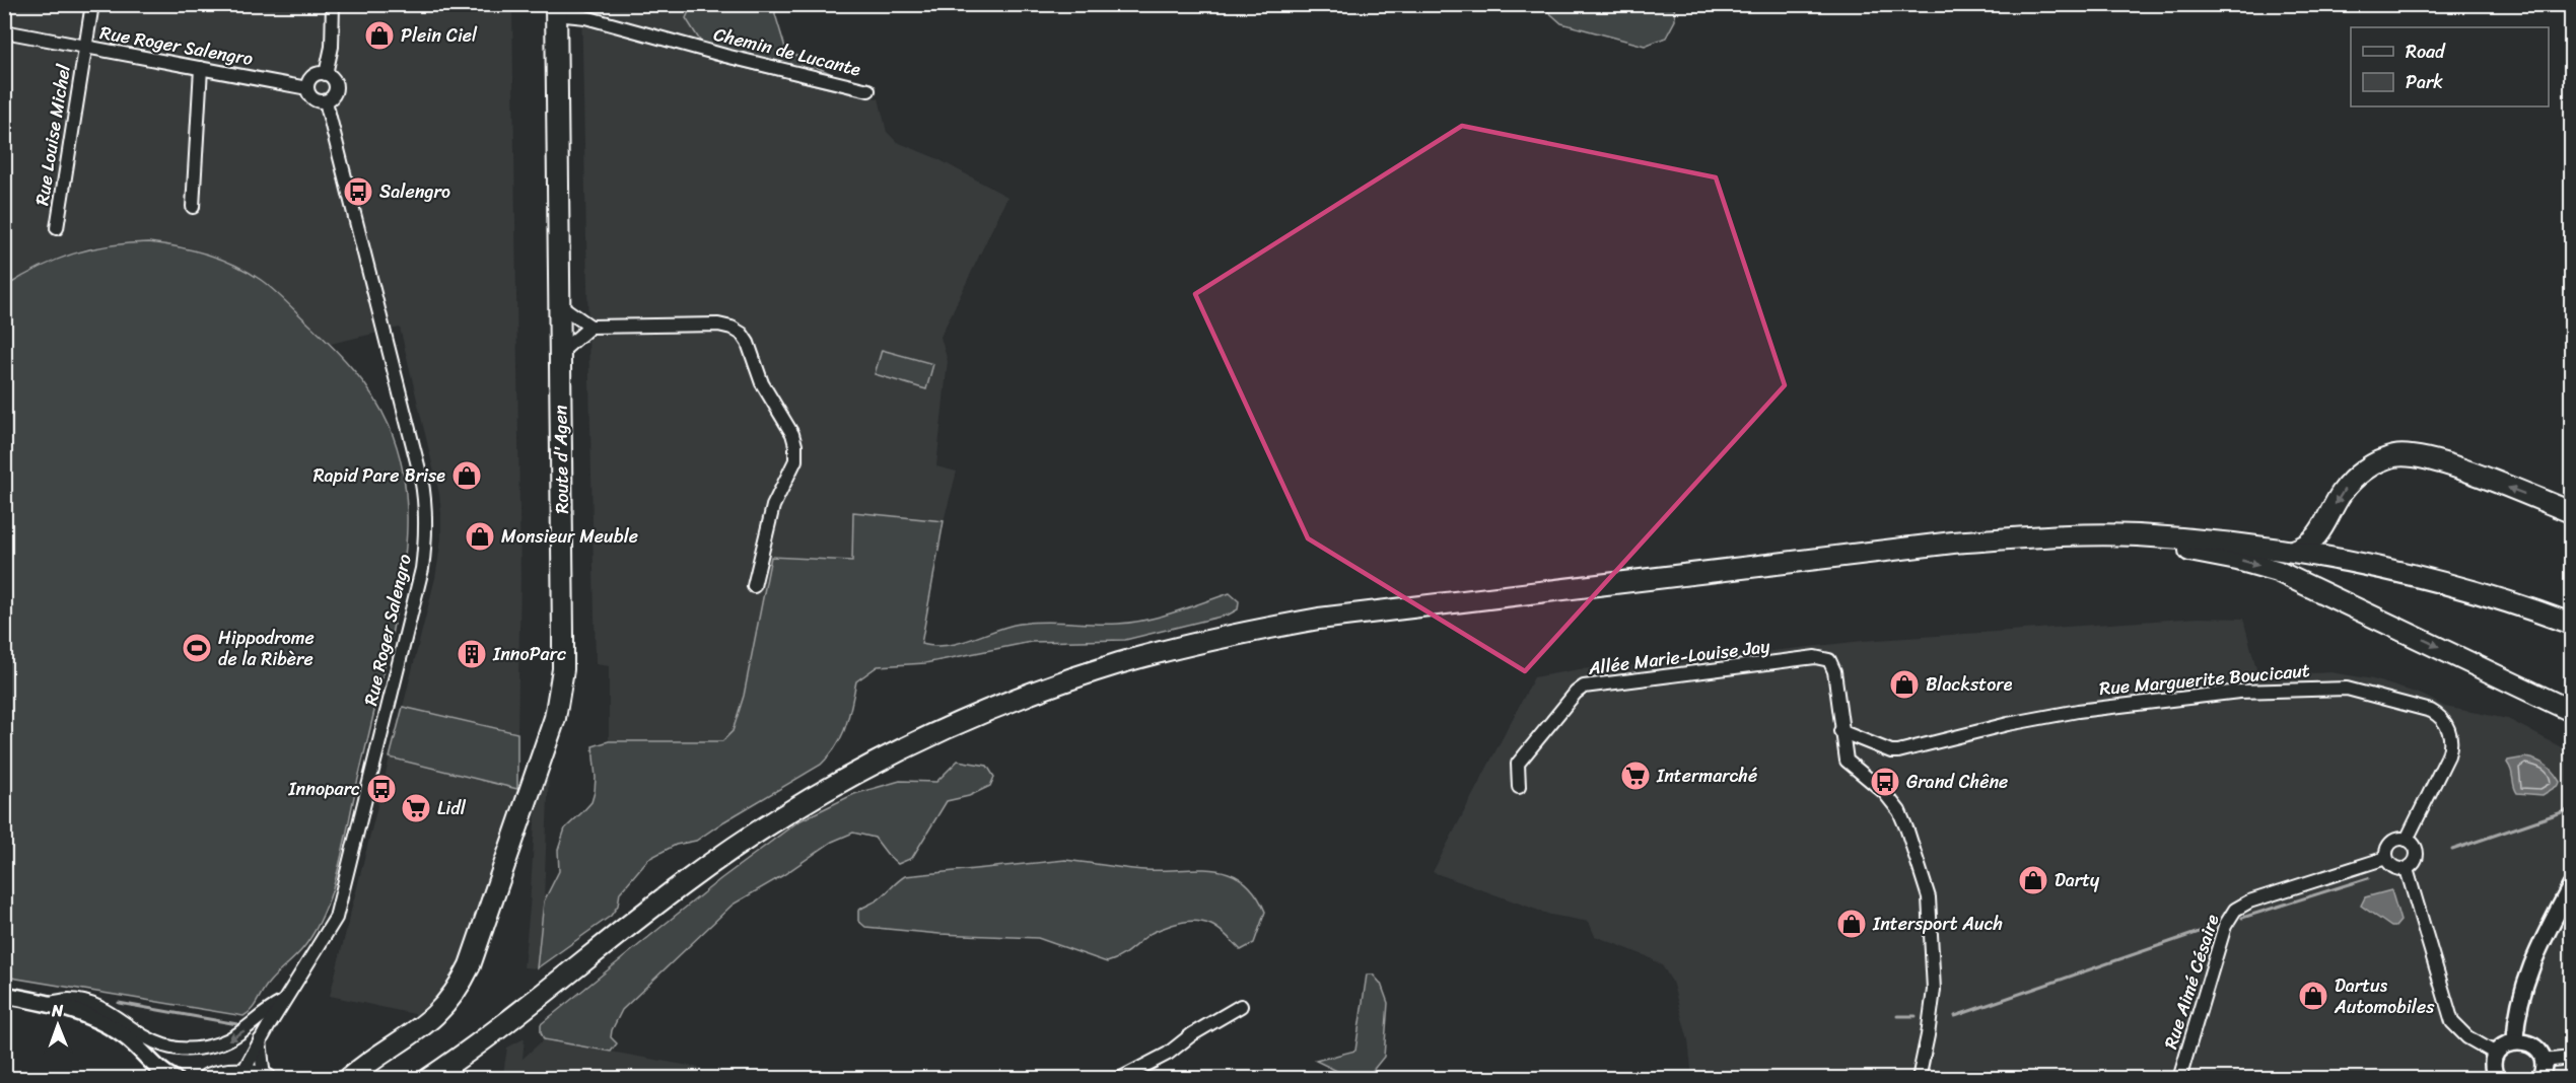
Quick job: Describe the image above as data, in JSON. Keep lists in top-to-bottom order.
{
  "streets": {
    "main road": ["Route d'Agen"],
    "street": [
      "Rue Roger Salengro",
      "Chemin de Lucante",
      "Rue Louise Michel",
      "Allée Marie-Louise Jay",
      "Rue Marguerite Boucicaut",
      "Rue Aimé Césaire"
    ]
  },
  "crossings": [
    ["Rue Roger Salengro", "Rue Louise Michel"],
    ["Chemin de Lucante", "Route d'Agen"],
    ["Allée Marie-Louise Jay", "Rue Marguerite Boucicaut"],
    ["Rue Marguerite Boucicaut", "Rue Aimé Césaire"]
  ],
  "places": {
    "shop": [
      "Plein Ciel",
      "Rapid Pare Brise",
      "Monsieur Meuble",
      "Blackstore",
      "Darty",
      "Intersport Auch",
      "Dartus Automobiles"
    ],
    "bus stop": ["Salengro", "Grand Chêne", "Innoparc"],
    "sports": ["Hippodrome de la Ribère"],
    "building": ["InnoParc"],
    "supermarket": ["Intermarché", "Lidl"]
  },
  "legend": ["Road", "Park"],
  "north": "top"
}
